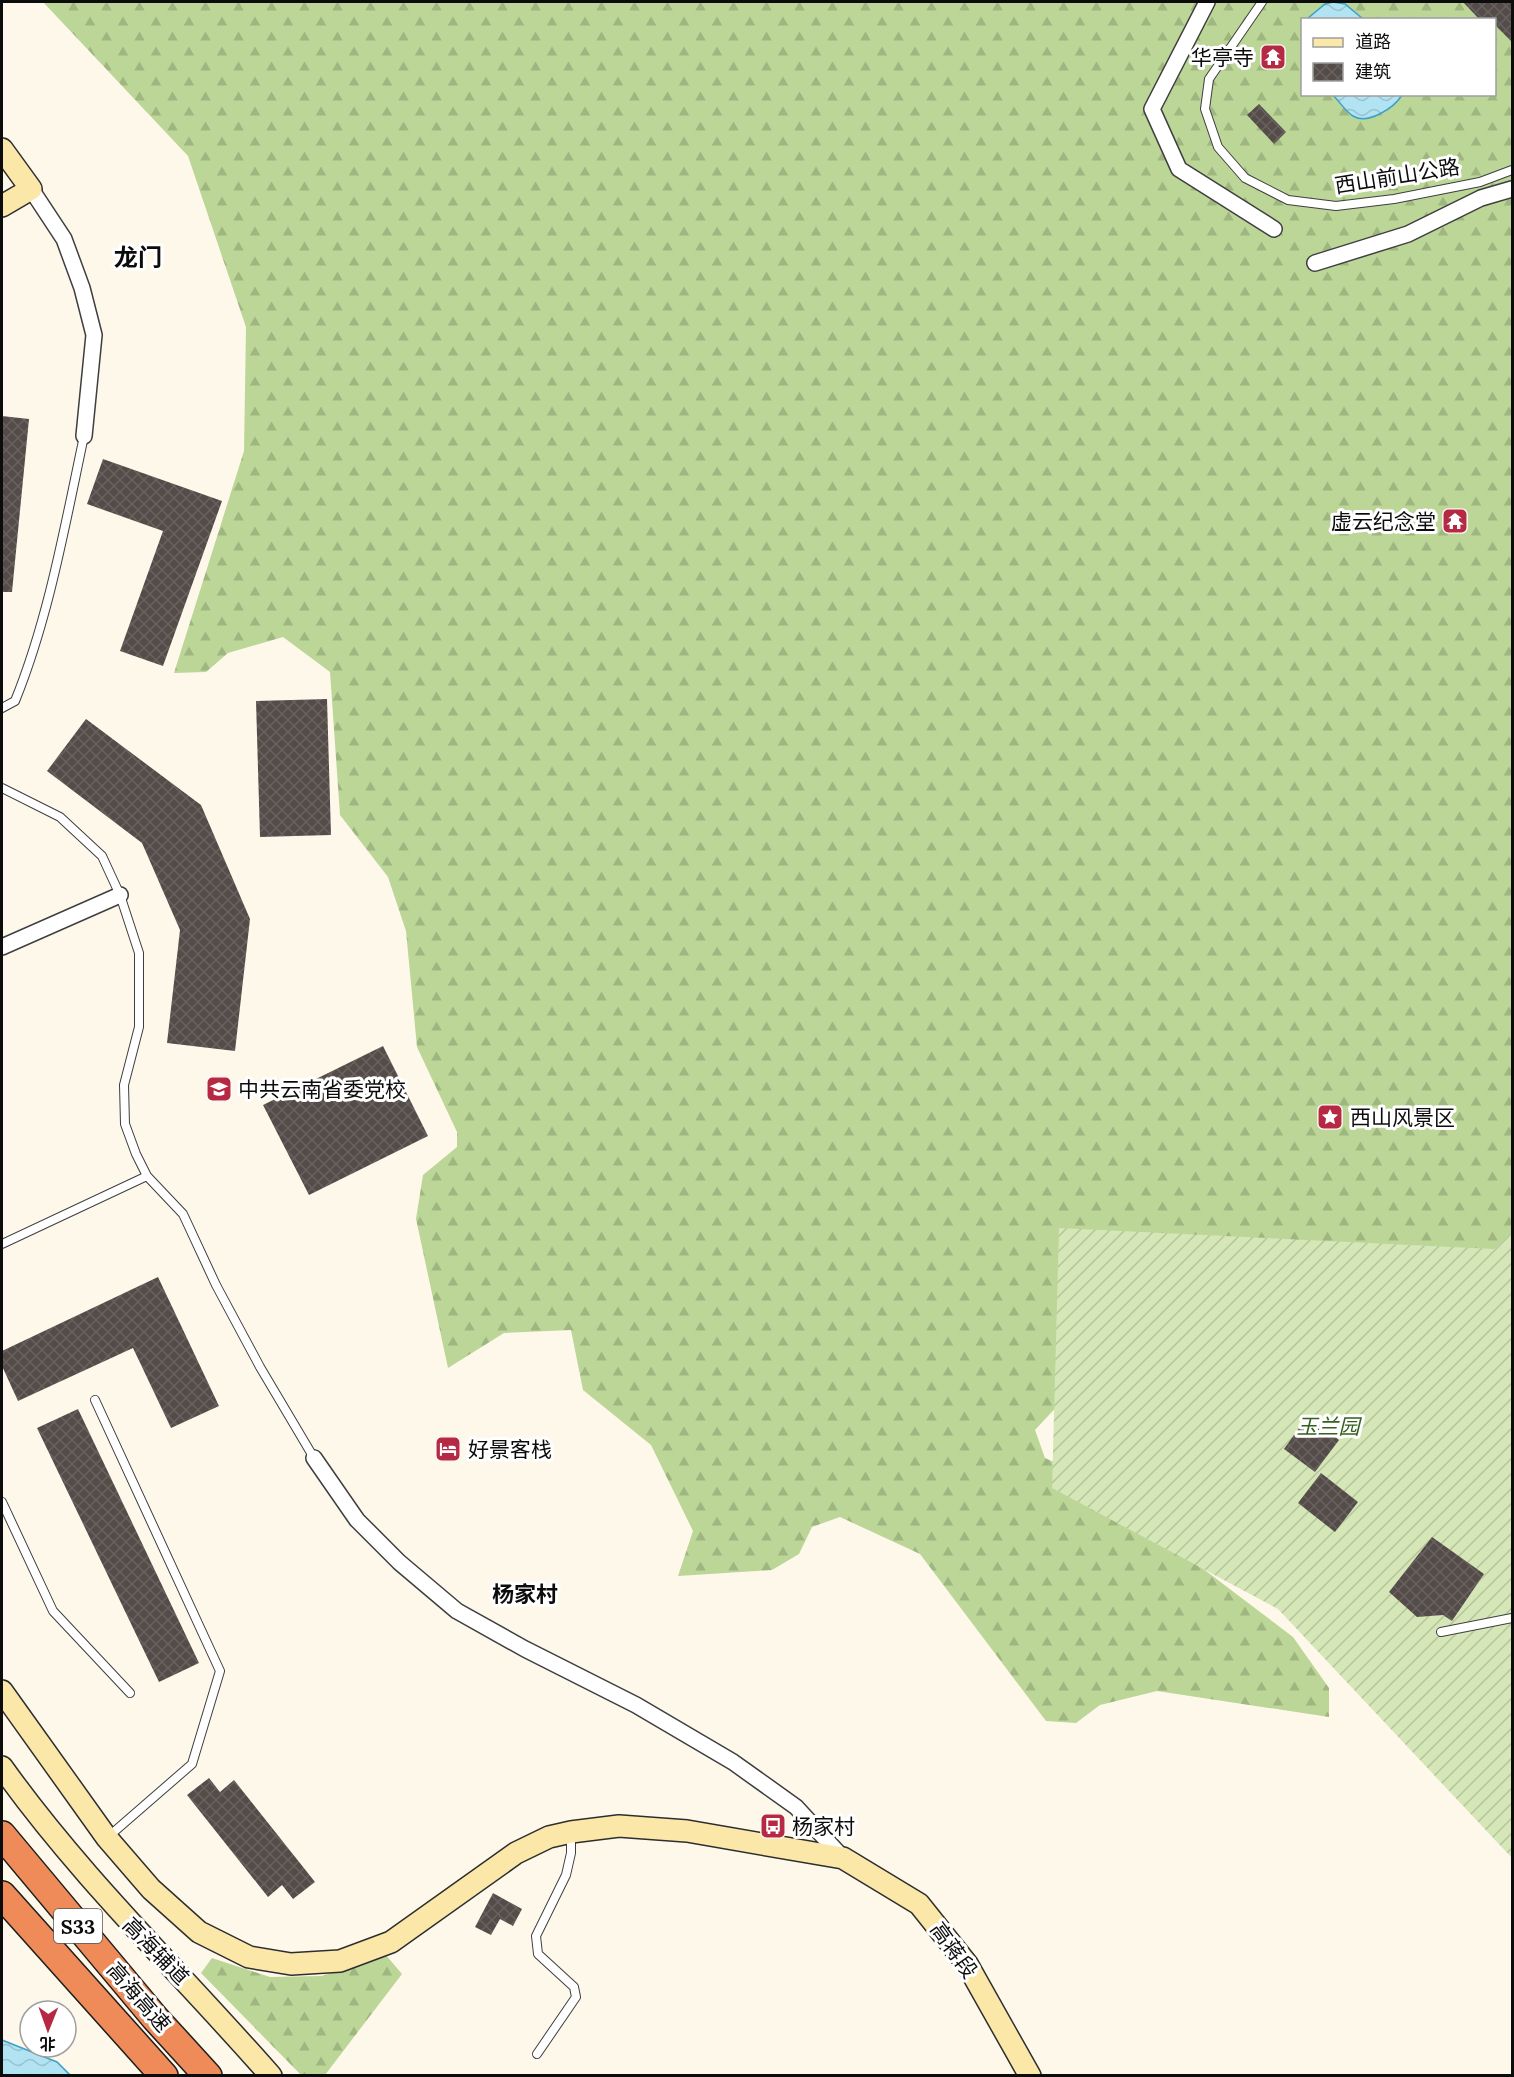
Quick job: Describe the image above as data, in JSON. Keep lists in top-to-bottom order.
{
  "streets": {
    "highway": ["S33", "高海高速"],
    "main road": ["高蒋段", "高海辅道"],
    "lane": ["西山前山公路"]
  },
  "districts": ["龙门", "杨家村"],
  "parks": ["玉兰园"],
  "places": {
    "temple": ["华亭寺", "虚云纪念堂"],
    "school or university": ["中共云南省委党校"],
    "place": ["西山风景区"],
    "hotel": ["好景客栈"],
    "bus stop": ["杨家村"]
  },
  "legend": ["道路", "建筑"],
  "north": "bottom"
}
